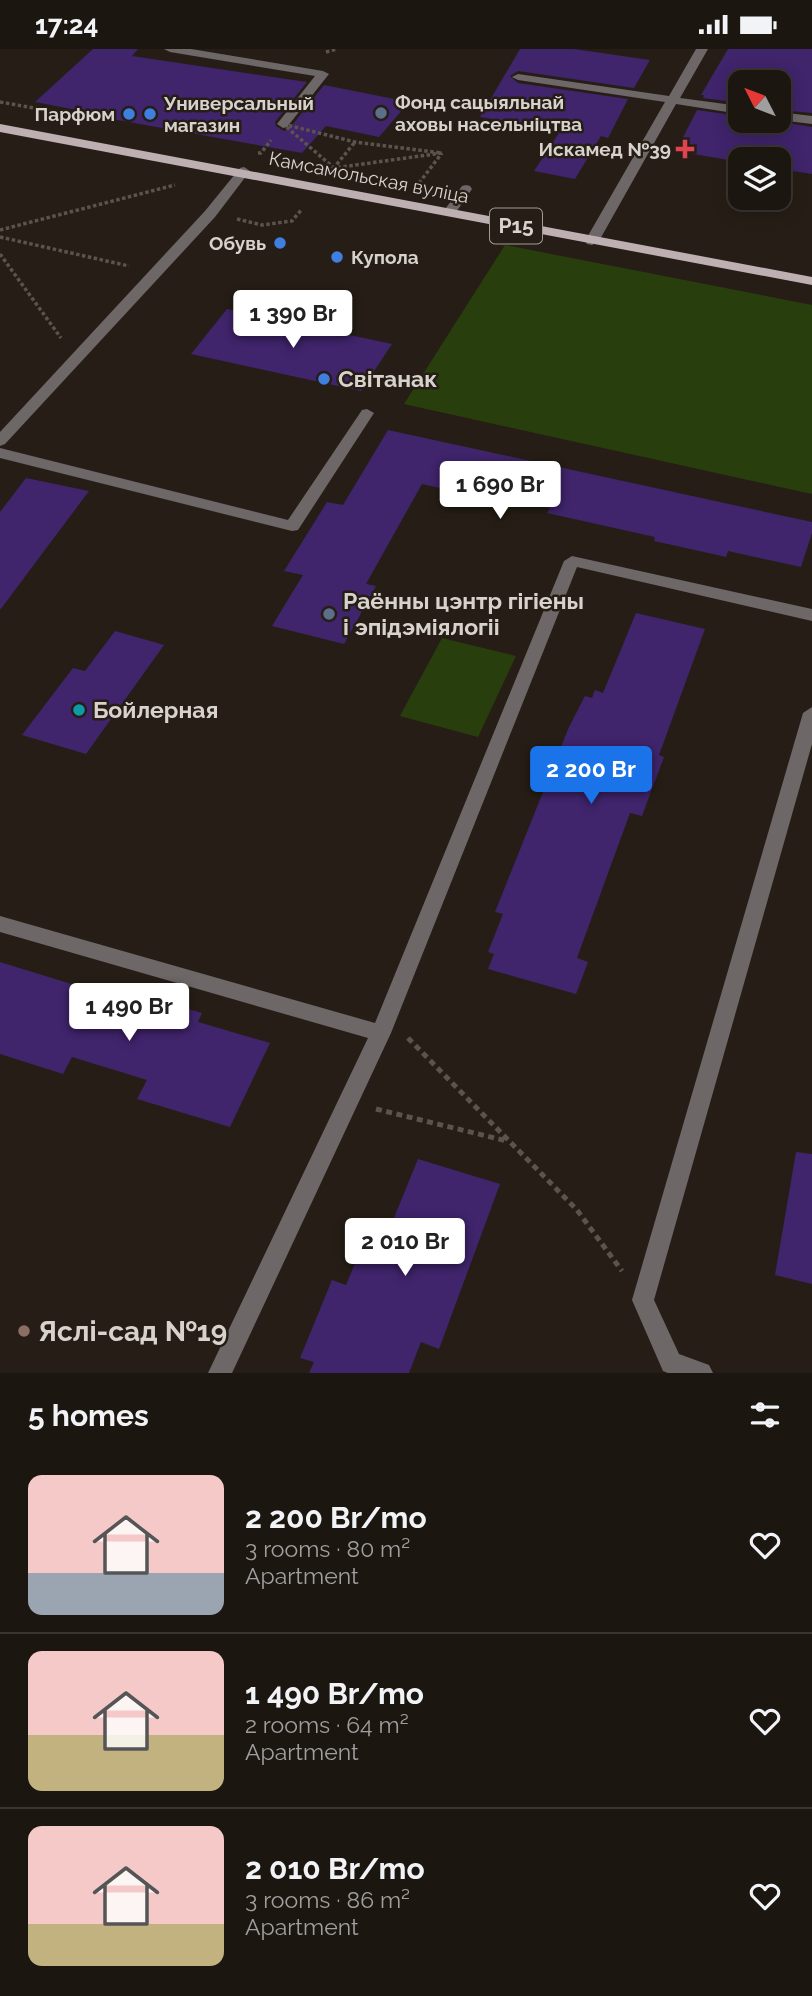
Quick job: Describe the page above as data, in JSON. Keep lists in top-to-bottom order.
{
  "streets": {
    "main road": ["Камсамольская вуліца", "Р15"]
  },
  "places": {
    "other": [
      "Фонд сацыяльнай аховы насельніцтва",
      "Парфюм",
      "Универсальный магазин",
      "Обувь",
      "Купола",
      "Світанак",
      "Раённы цэнтр гігіены і эпідэміялогіі",
      "Бойлерная",
      "Яслі-сад №19"
    ],
    "health": ["Искамед №39"]
  },
  "north": "top left",
  "page": {
    "status": "17:24",
    "price": [
      "1 390 Br",
      "1 690 Br",
      "2 200 Br",
      "1 490 Br",
      "2 010 Br"
    ],
    "heading": "5 homes",
    "list": [
      {
        "name": "2 200 Br/mo",
        "note": "3 rooms · 80 m² · Apartment"
      },
      {
        "name": "1 490 Br/mo",
        "note": "2 rooms · 64 m² · Apartment"
      },
      {
        "name": "2 010 Br/mo",
        "note": "3 rooms · 86 m² · Apartment"
      }
    ]
  }
}
